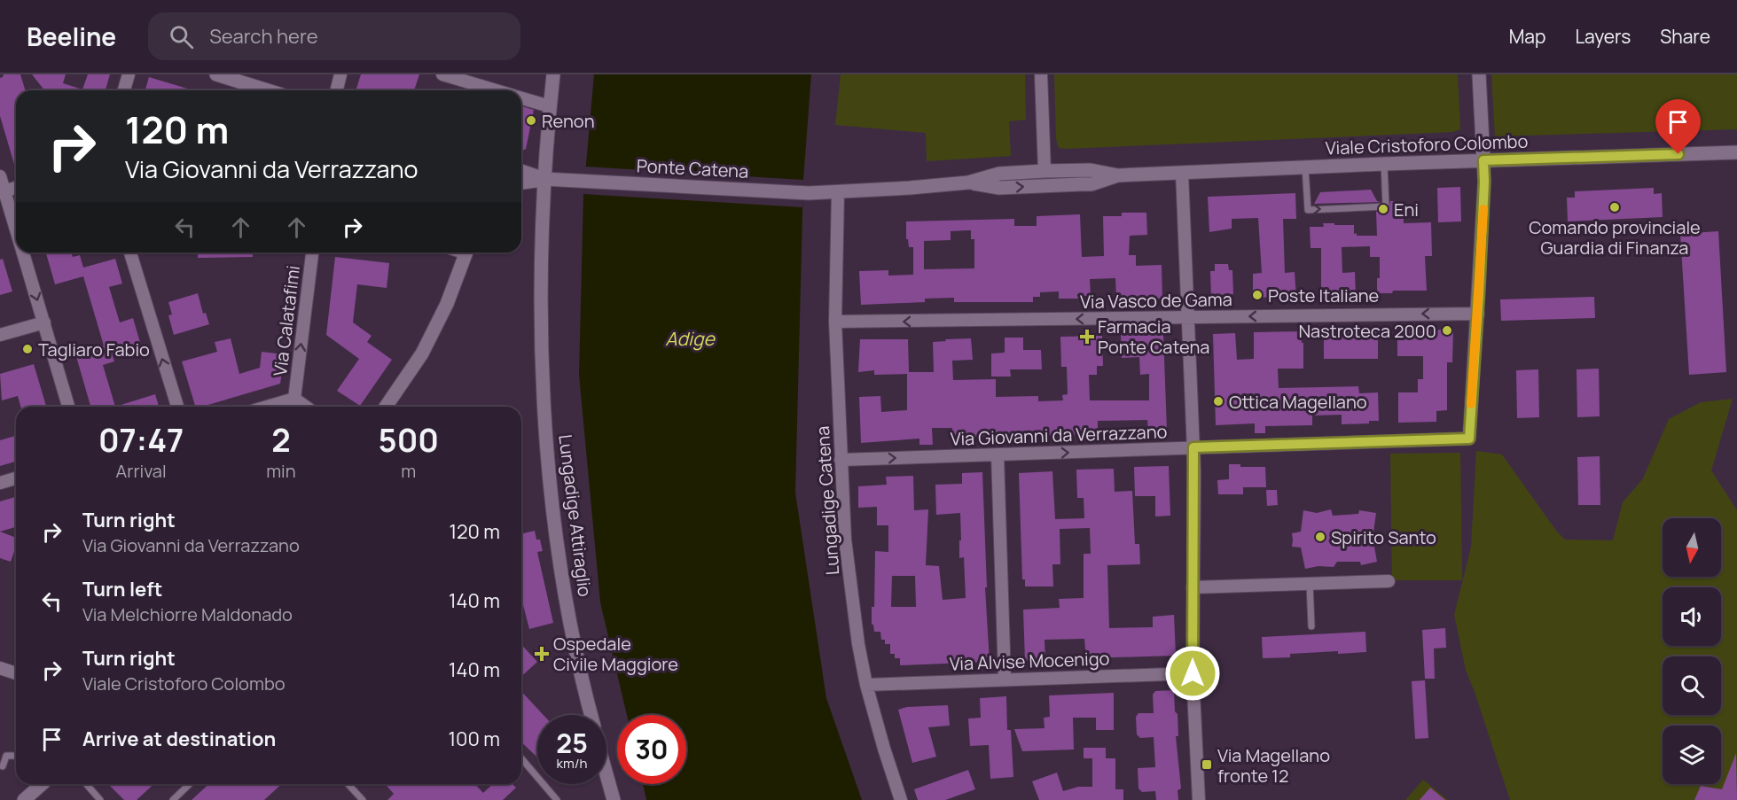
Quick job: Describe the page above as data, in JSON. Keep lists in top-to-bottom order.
{
  "streets": {
    "street": [
      "Viale Cristoforo Colombo",
      "Ponte Catena",
      "Via Vasco de Gama",
      "Via Calatafimi",
      "Via Giovanni da Verrazzano",
      "Lungadige Catena",
      "Lungadige Attiraglio",
      "Via Alvise Mocenigo"
    ]
  },
  "crossings": [
    ["Viale Cristoforo Colombo", "Ponte Catena"],
    ["Viale Cristoforo Colombo", "Lungadige Catena"],
    ["Ponte Catena", "Lungadige Attiraglio"],
    ["Via Vasco de Gama", "Via Giovanni da Verrazzano"],
    ["Via Vasco de Gama", "Lungadige Catena"],
    ["Via Giovanni da Verrazzano", "Lungadige Catena"],
    ["Lungadige Catena", "Via Alvise Mocenigo"]
  ],
  "one_way": ["Via Vasco de Gama", "Via Calatafimi", "Via Giovanni da Verrazzano"],
  "water": ["Adige"],
  "places": {
    "other": [
      "Renon",
      "Comando provinciale Guardia di Finanza",
      "Eni",
      "Poste Italiane",
      "Nastroteca 2000",
      "Tagliaro Fabio",
      "Ottica Magellano",
      "Spirito Santo"
    ],
    "health": ["Farmacia Ponte Catena", "Ospedale Civile Maggiore"],
    "transit": ["Via Magellano fronte 12"]
  },
  "north": "bottom",
  "page": {
    "header": "Beeline",
    "search": "Search here",
    "nav": ["Map", "Layers", "Share"],
    "turn": ["120 m", "Via Giovanni da Verrazzano"],
    "eta": [
      "07:47",
      "Arrival",
      "2",
      "min",
      "500",
      "m"
    ],
    "list": [
      {
        "name": "Turn right",
        "note": "Via Giovanni da Verrazzano",
        "value": "120 m"
      },
      {
        "name": "Turn left",
        "note": "Via Melchiorre Maldonado",
        "value": "140 m"
      },
      {
        "name": "Turn right",
        "note": "Viale Cristoforo Colombo",
        "value": "140 m"
      },
      {
        "name": "Arrive at destination",
        "value": "100 m"
      }
    ],
    "speed": "25 km/h",
    "limit": "30"
  }
}
